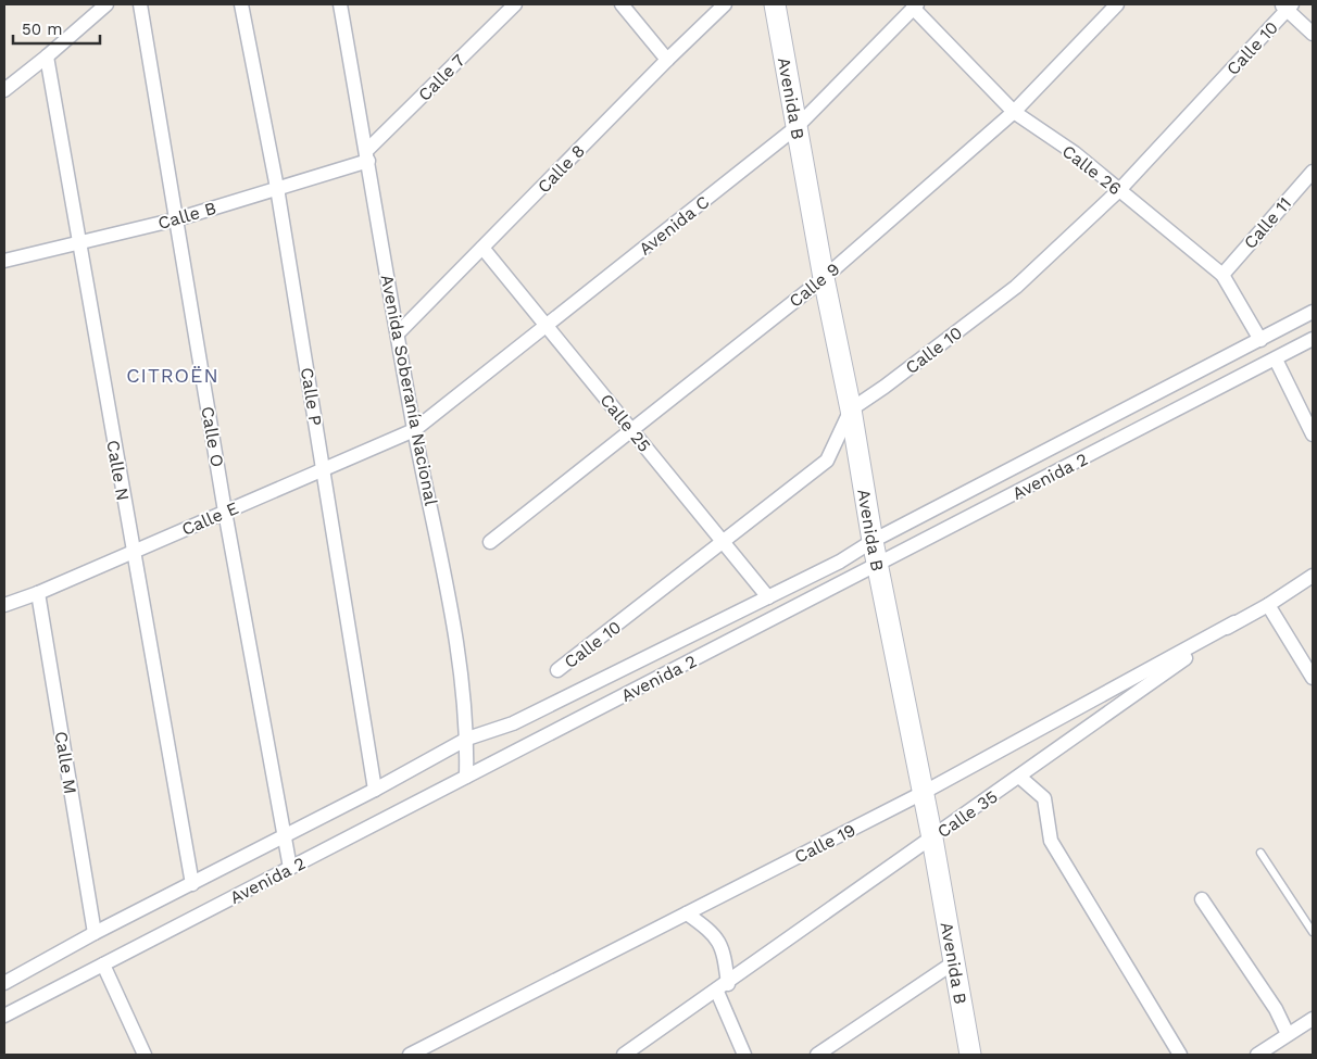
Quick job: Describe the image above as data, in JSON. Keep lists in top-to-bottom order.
{
  "streets": {
    "street": [
      "Calle 10",
      "Calle 7",
      "Avenida B",
      "Calle 8",
      "Calle 26",
      "Calle B",
      "Calle 11",
      "Avenida C",
      "Calle 9",
      "Avenida Soberanía Nacional",
      "Calle P",
      "Calle 25",
      "Calle O",
      "Calle N",
      "Avenida 2",
      "Calle E",
      "Calle M",
      "Calle 35",
      "Calle 19"
    ]
  },
  "crossings": [
    ["Calle 10", "Avenida B"],
    ["Calle 10", "Calle 26"],
    ["Calle 10", "Calle 25"],
    ["Calle 7", "Calle B"],
    ["Calle 7", "Avenida Soberanía Nacional"],
    ["Avenida B", "Avenida C"],
    ["Avenida B", "Calle 9"],
    ["Avenida B", "Avenida 2"],
    ["Avenida B", "Calle 35"],
    ["Avenida B", "Calle 19"],
    ["Calle 8", "Avenida Soberanía Nacional"],
    ["Calle 8", "Calle 25"],
    ["Calle 26", "Calle 11"],
    ["Calle 26", "Avenida C"],
    ["Calle 26", "Calle 9"],
    ["Calle 26", "Avenida 2"],
    ["Calle B", "Avenida Soberanía Nacional"],
    ["Calle B", "Calle P"],
    ["Calle B", "Calle O"],
    ["Calle B", "Calle N"],
    ["Avenida C", "Avenida Soberanía Nacional"],
    ["Avenida C", "Calle 25"],
    ["Avenida C", "Calle E"],
    ["Calle 9", "Calle 25"],
    ["Avenida Soberanía Nacional", "Avenida 2"],
    ["Avenida Soberanía Nacional", "Calle E"],
    ["Calle P", "Avenida 2"],
    ["Calle P", "Calle E"],
    ["Calle 25", "Avenida 2"],
    ["Calle O", "Avenida 2"],
    ["Calle O", "Calle E"],
    ["Calle N", "Avenida 2"],
    ["Calle N", "Calle E"],
    ["Avenida 2", "Calle M"],
    ["Calle E", "Calle M"],
    ["Calle 35", "Calle 19"]
  ],
  "districts": ["CITROËN"],
  "scale_bar": "50 m"
}
